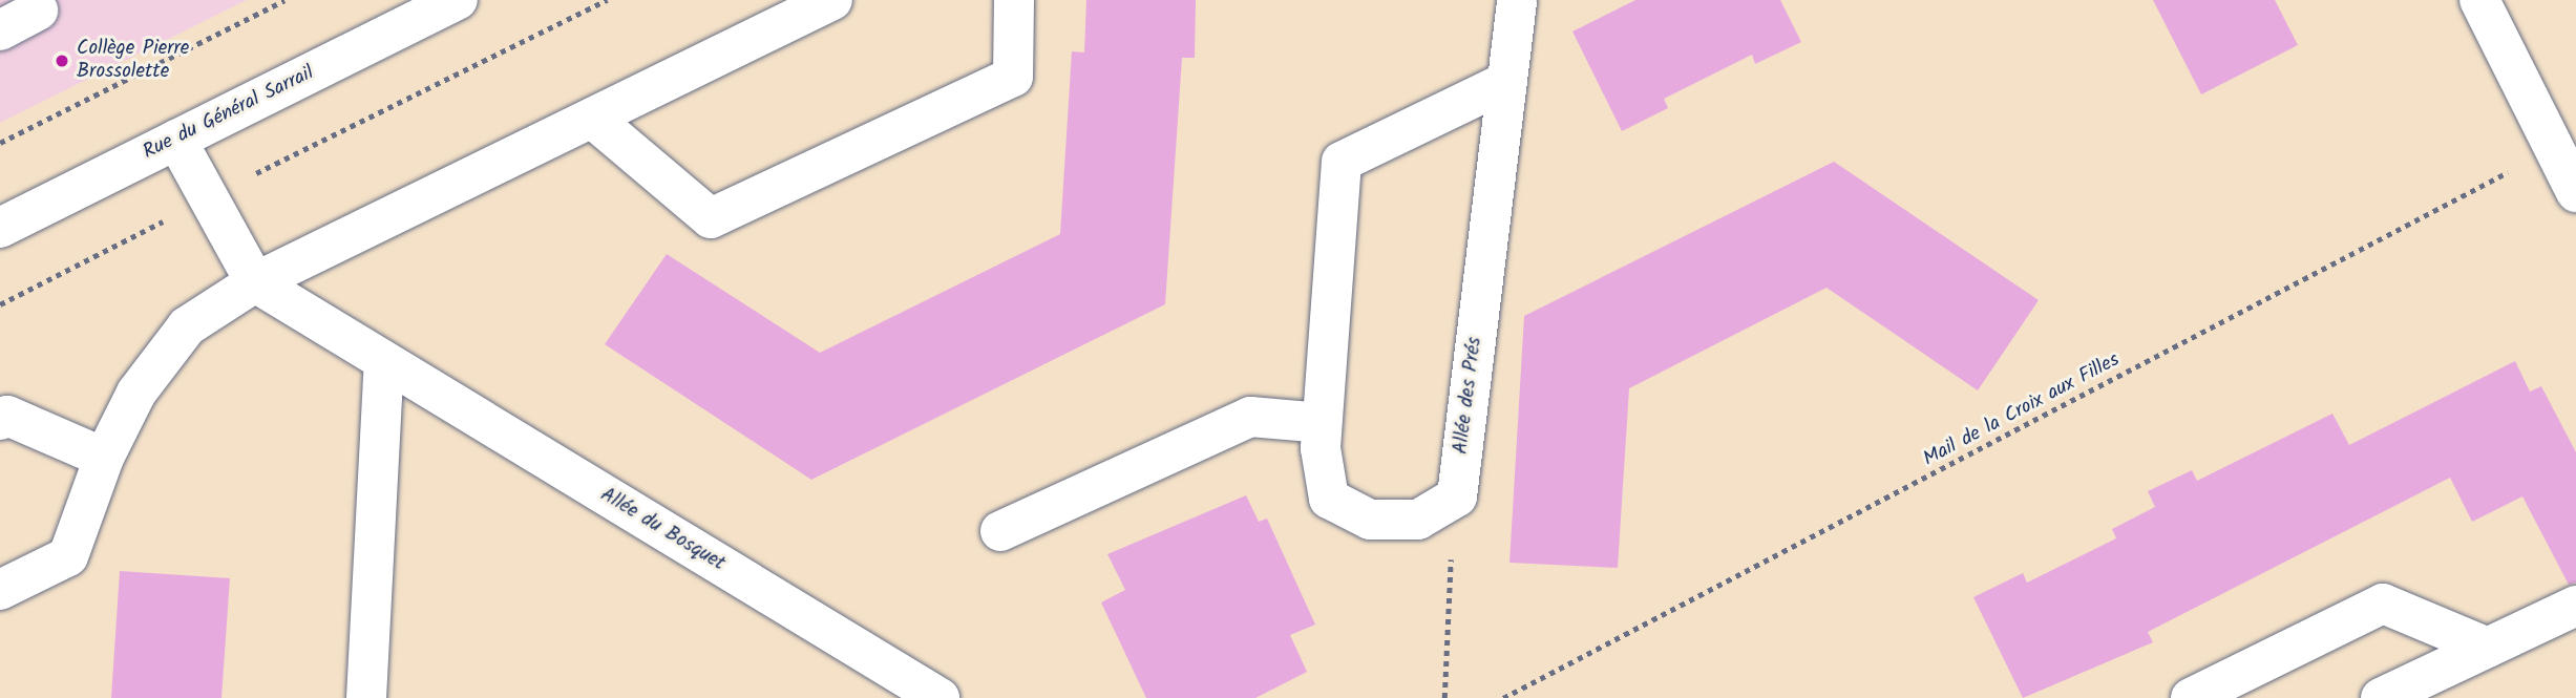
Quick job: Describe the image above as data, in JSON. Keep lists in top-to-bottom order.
{
  "streets": {
    "street": ["Rue du Général Sarrail", "Allée des Prés", "Allée du Bosquet"],
    "path": ["Mail de la Croix aux Filles"]
  },
  "crossings": [
    ["Rue du Général Sarrail", "Allée du Bosquet"]
  ],
  "places": ["Collège Pierre Brossolette"]
}
